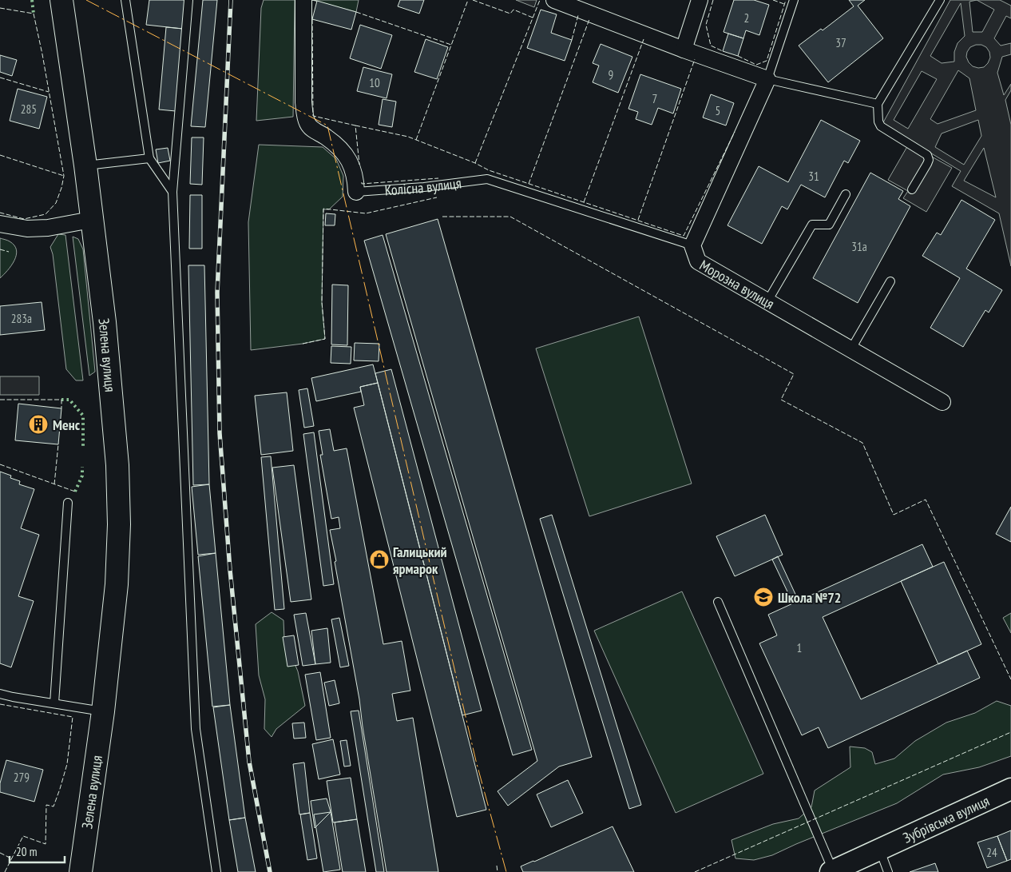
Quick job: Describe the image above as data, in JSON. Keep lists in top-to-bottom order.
{
  "streets": {
    "main road": ["Зелена вулиця"],
    "street": ["Колісна вулиця", "Морозна вулиця", "Зубрівська вулиця"]
  },
  "crossings": [
    ["Колісна вулиця", "Морозна вулиця"]
  ],
  "places": {
    "building": ["Менс"],
    "shop": ["Галицький ярмарок"],
    "school or university": ["Школа №72"]
  },
  "house_numbers": [
    "2",
    "37",
    "9",
    "10",
    "7",
    "285",
    "5",
    "31",
    "31а",
    "283а",
    "1",
    "279",
    "24"
  ],
  "scale_bar": "20 m"
}
